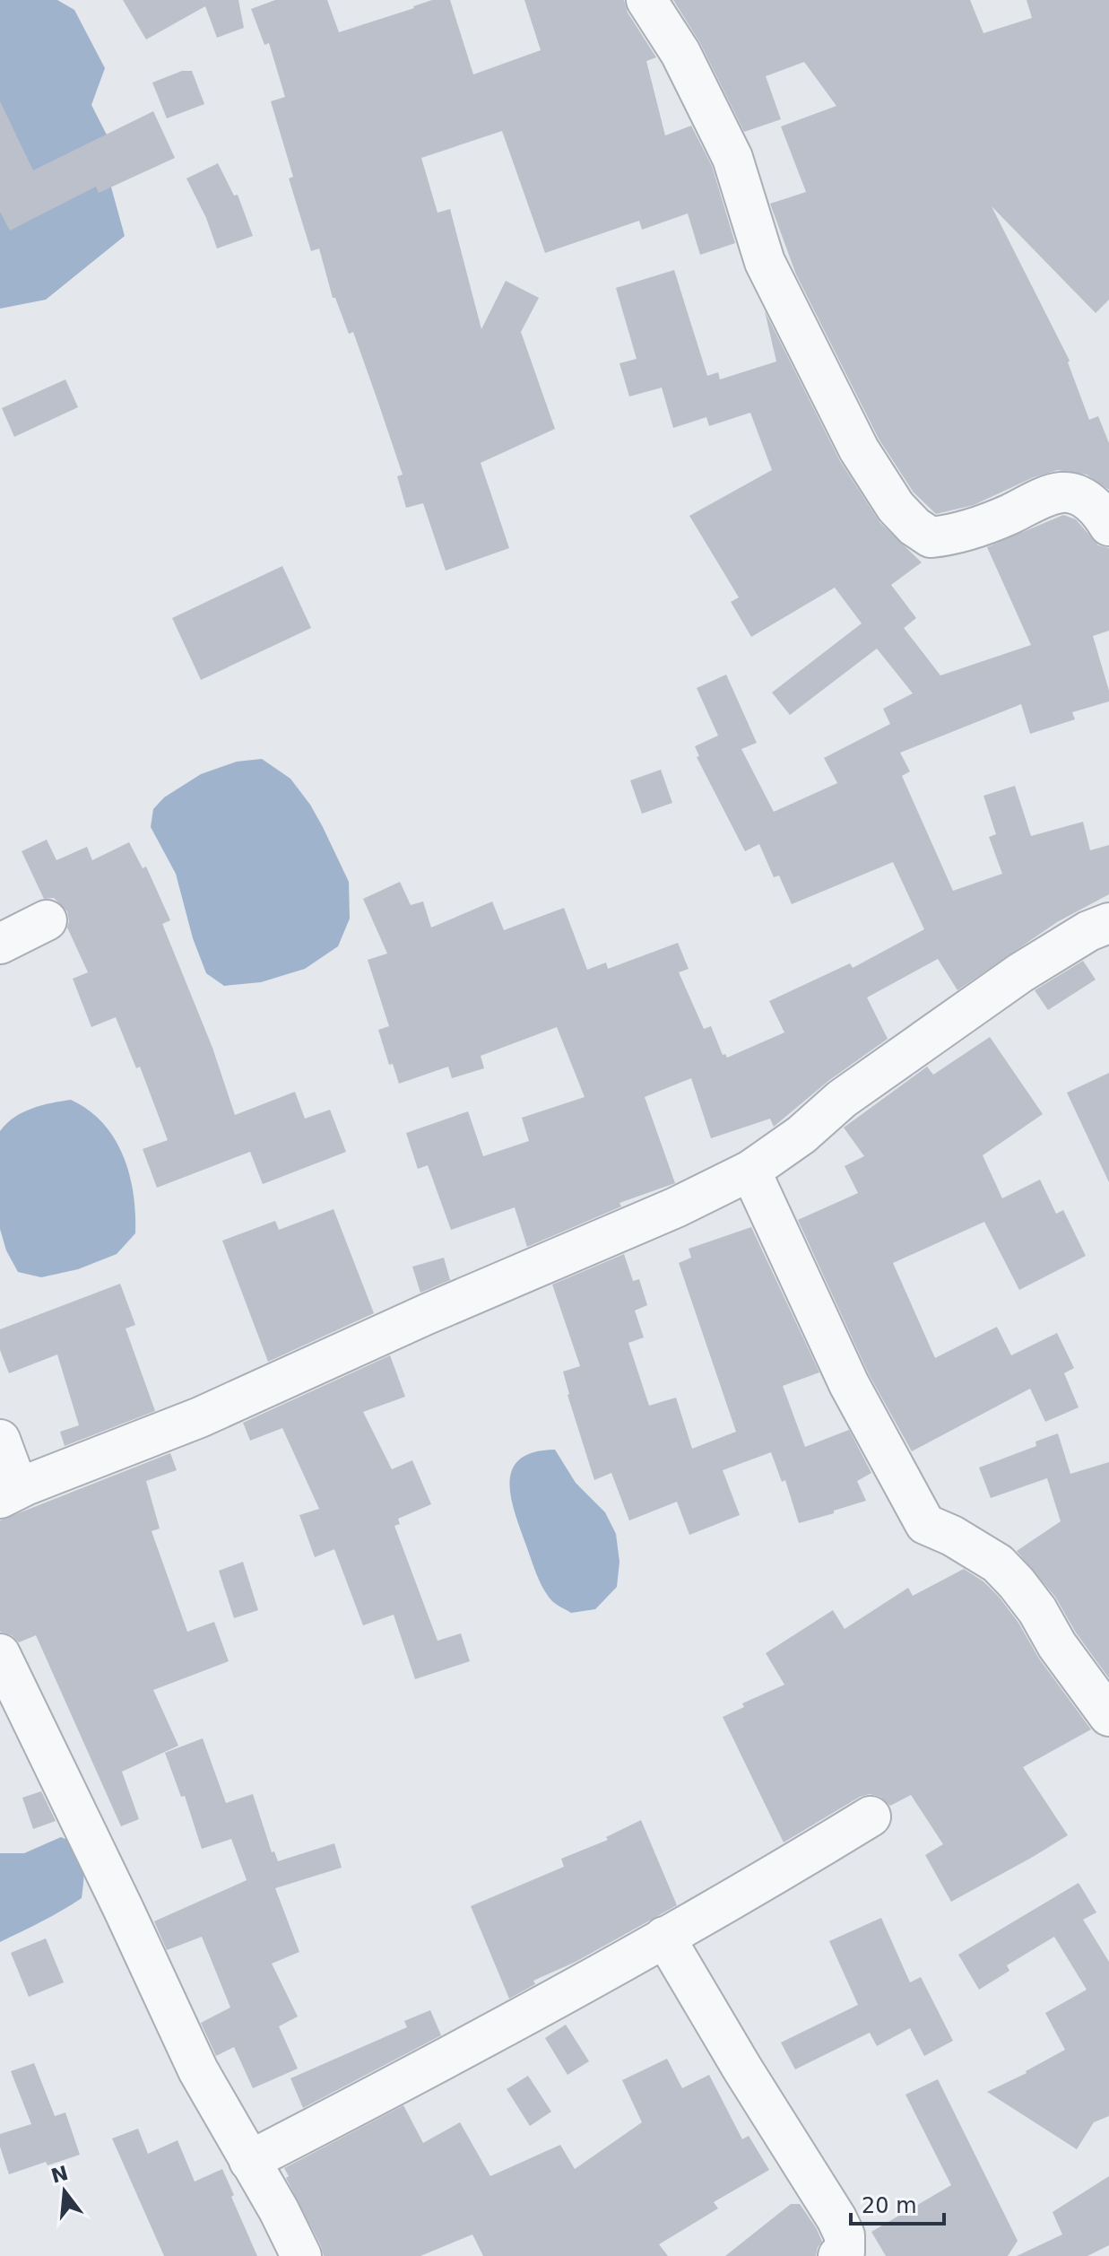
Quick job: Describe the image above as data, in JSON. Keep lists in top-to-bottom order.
{
  "scale_bar": "20 m",
  "north": "top"
}
